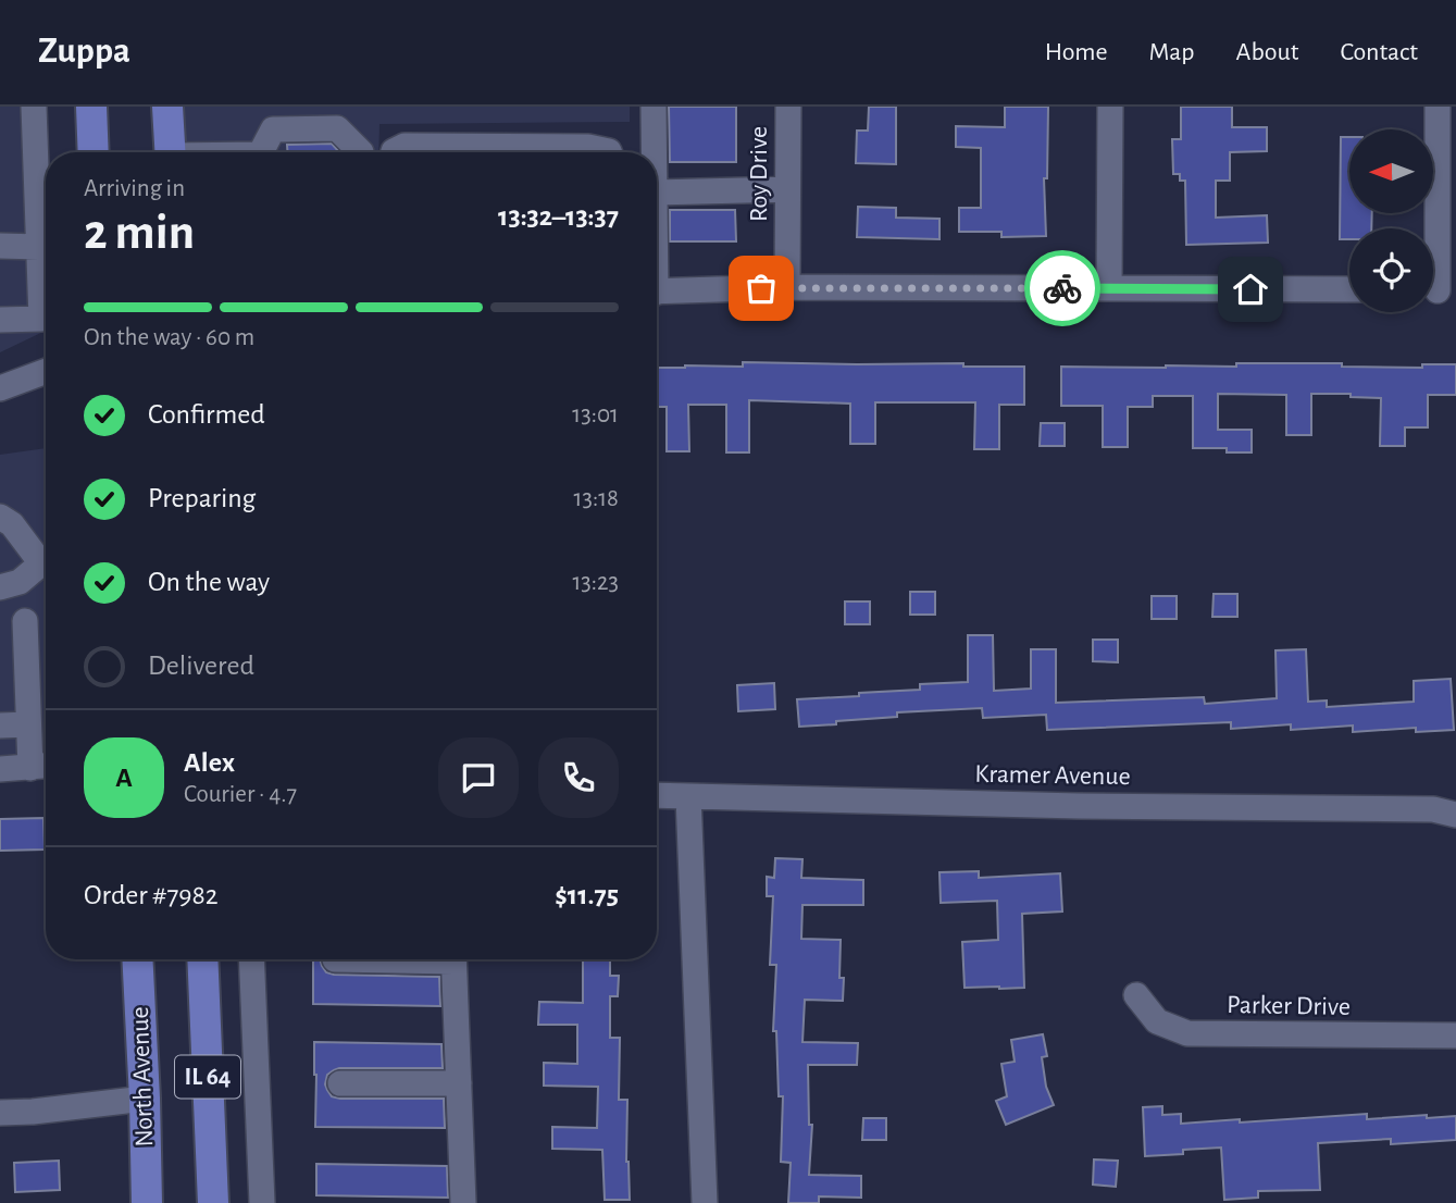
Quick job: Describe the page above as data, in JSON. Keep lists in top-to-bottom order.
{
  "streets": {
    "main road": ["North Avenue", "IL 64"],
    "street": ["Roy Drive", "Kramer Avenue", "Parker Drive"]
  },
  "north": "left",
  "page": {
    "header": "Zuppa",
    "nav": [
      "Home",
      "Map",
      "About",
      "Contact"
    ],
    "heading": ["2 min", "Arriving in", "13:32–13:37"],
    "panel": [
      "Alex",
      "Courier · 4.7",
      "Order #7982",
      "$11.75"
    ],
    "bar": "On the way · 60 m",
    "list": [
      ["Confirmed", "13:01"],
      ["Preparing", "13:18"],
      ["On the way", "13:23"],
      "Delivered"
    ],
    "round": "A"
  }
}
